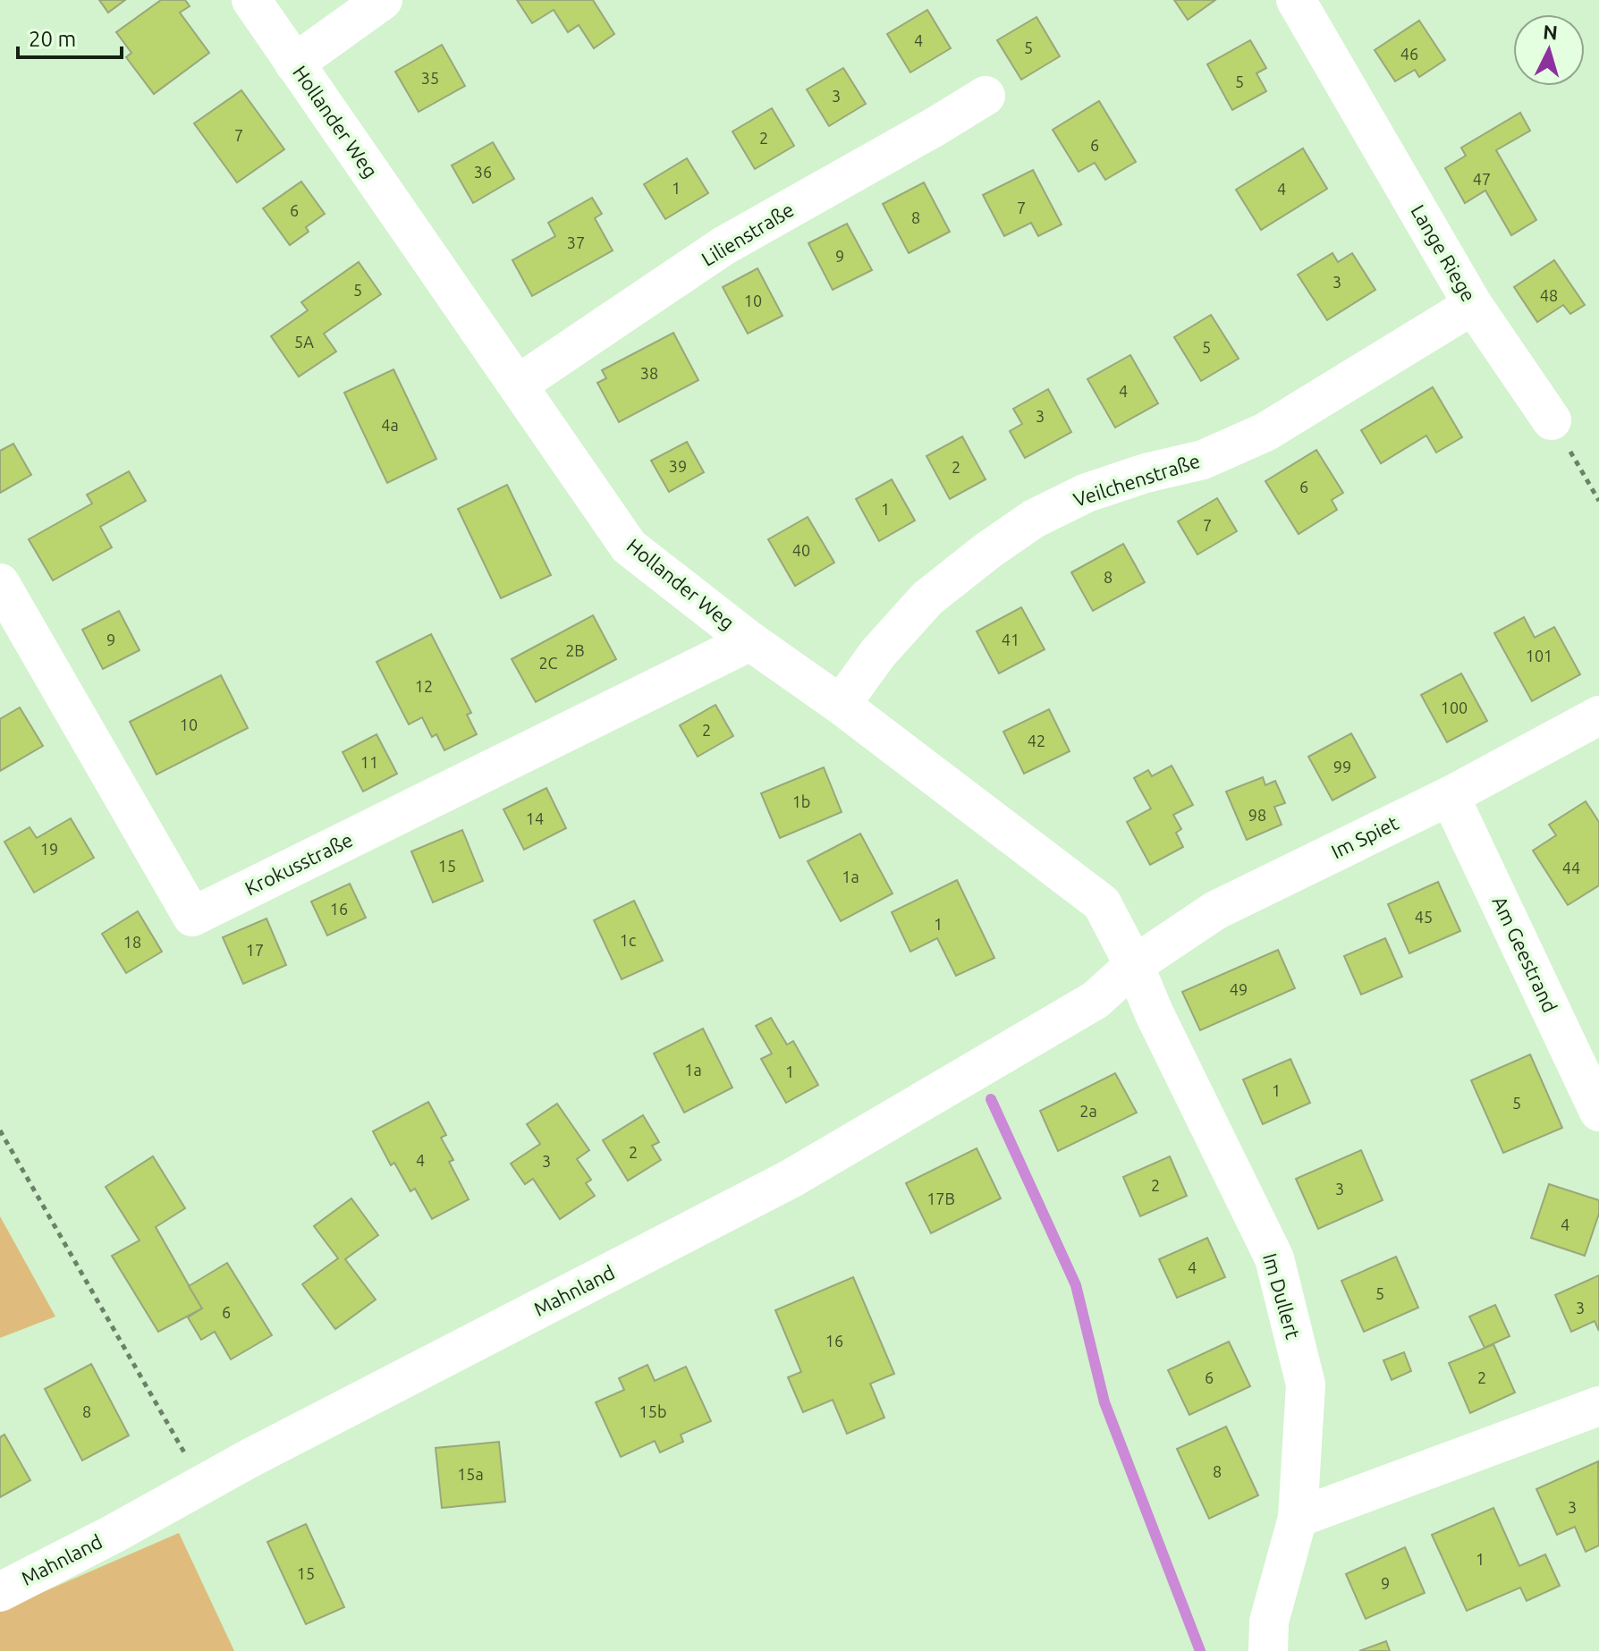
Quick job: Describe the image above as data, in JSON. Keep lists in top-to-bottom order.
{
  "streets": {
    "street": [
      "Hollander Weg",
      "Lilienstraße",
      "Lange Riege",
      "Veilchenstraße",
      "Im Spiet",
      "Krokusstraße",
      "Am Geestrand",
      "Mahnland",
      "Im Dullert"
    ]
  },
  "crossings": [
    ["Hollander Weg", "Lilienstraße"],
    ["Hollander Weg", "Veilchenstraße"],
    ["Hollander Weg", "Im Spiet"],
    ["Hollander Weg", "Krokusstraße"],
    ["Hollander Weg", "Mahnland"],
    ["Hollander Weg", "Im Dullert"],
    ["Lange Riege", "Veilchenstraße"],
    ["Im Spiet", "Am Geestrand"],
    ["Im Spiet", "Mahnland"],
    ["Im Spiet", "Im Dullert"],
    ["Mahnland", "Im Dullert"]
  ],
  "house_numbers": [
    "4",
    "5",
    "46",
    "35",
    "5",
    "3",
    "7",
    "2",
    "6",
    "36",
    "47",
    "1",
    "4",
    "7",
    "6",
    "8",
    "37",
    "9",
    "3",
    "5",
    "48",
    "10",
    "5A",
    "5",
    "38",
    "4",
    "3",
    "4a",
    "39",
    "2",
    "6",
    "1",
    "7",
    "40",
    "8",
    "9",
    "41",
    "2B",
    "101",
    "2C",
    "12",
    "100",
    "10",
    "2",
    "42",
    "11",
    "99",
    "1b",
    "98",
    "14",
    "19",
    "15",
    "44",
    "1a",
    "16",
    "45",
    "1",
    "1c",
    "18",
    "17",
    "49",
    "1a",
    "1",
    "1",
    "5",
    "2a",
    "2",
    "4",
    "3",
    "2",
    "3",
    "17B",
    "4",
    "4",
    "5",
    "3",
    "6",
    "16",
    "6",
    "2",
    "8",
    "15b",
    "8",
    "15a",
    "3",
    "1",
    "15",
    "9"
  ],
  "scale_bar": "20 m",
  "north": "top"
}
